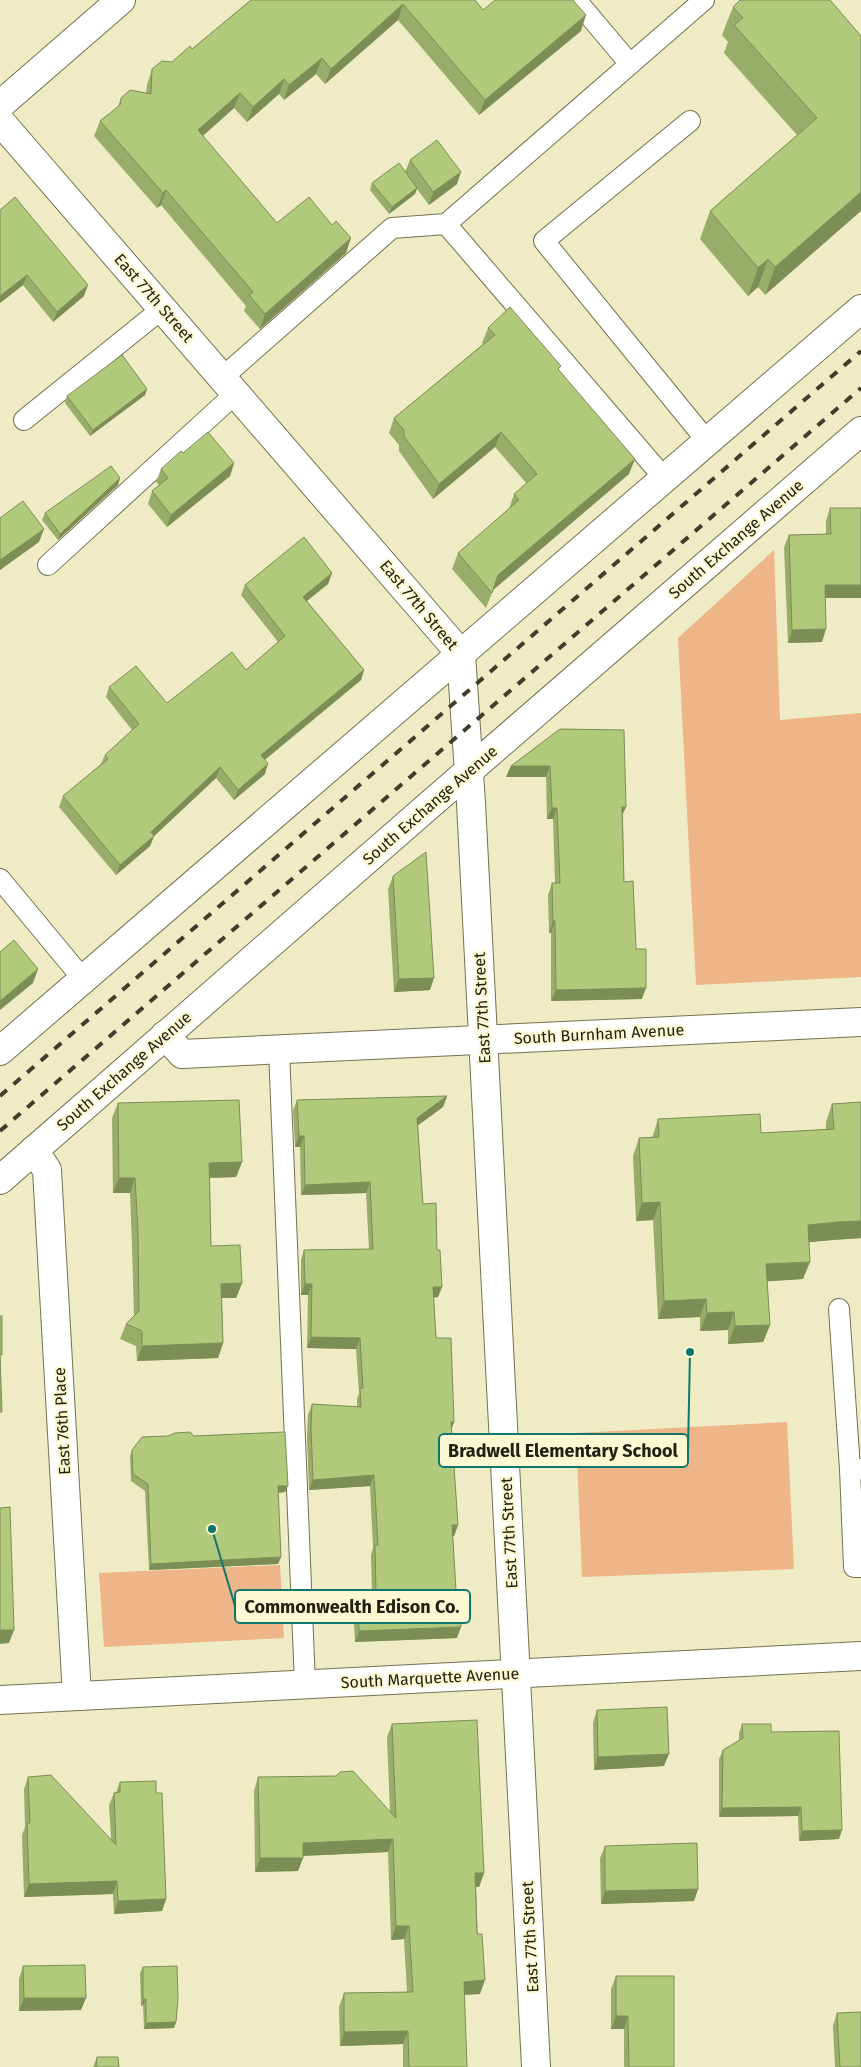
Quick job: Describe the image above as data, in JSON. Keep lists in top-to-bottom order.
{
  "streets": {
    "street": [
      "East 77th Street",
      "South Exchange Avenue",
      "South Burnham Avenue",
      "East 76th Place",
      "South Marquette Avenue"
    ]
  },
  "crossings": [
    ["East 77th Street", "South Exchange Avenue"],
    ["East 77th Street", "South Burnham Avenue"],
    ["East 77th Street", "South Marquette Avenue"],
    ["South Exchange Avenue", "South Burnham Avenue"],
    ["South Exchange Avenue", "East 76th Place"],
    ["East 76th Place", "South Marquette Avenue"]
  ],
  "places": ["Bradwell Elementary School", "Commonwealth Edison Co."]
}
